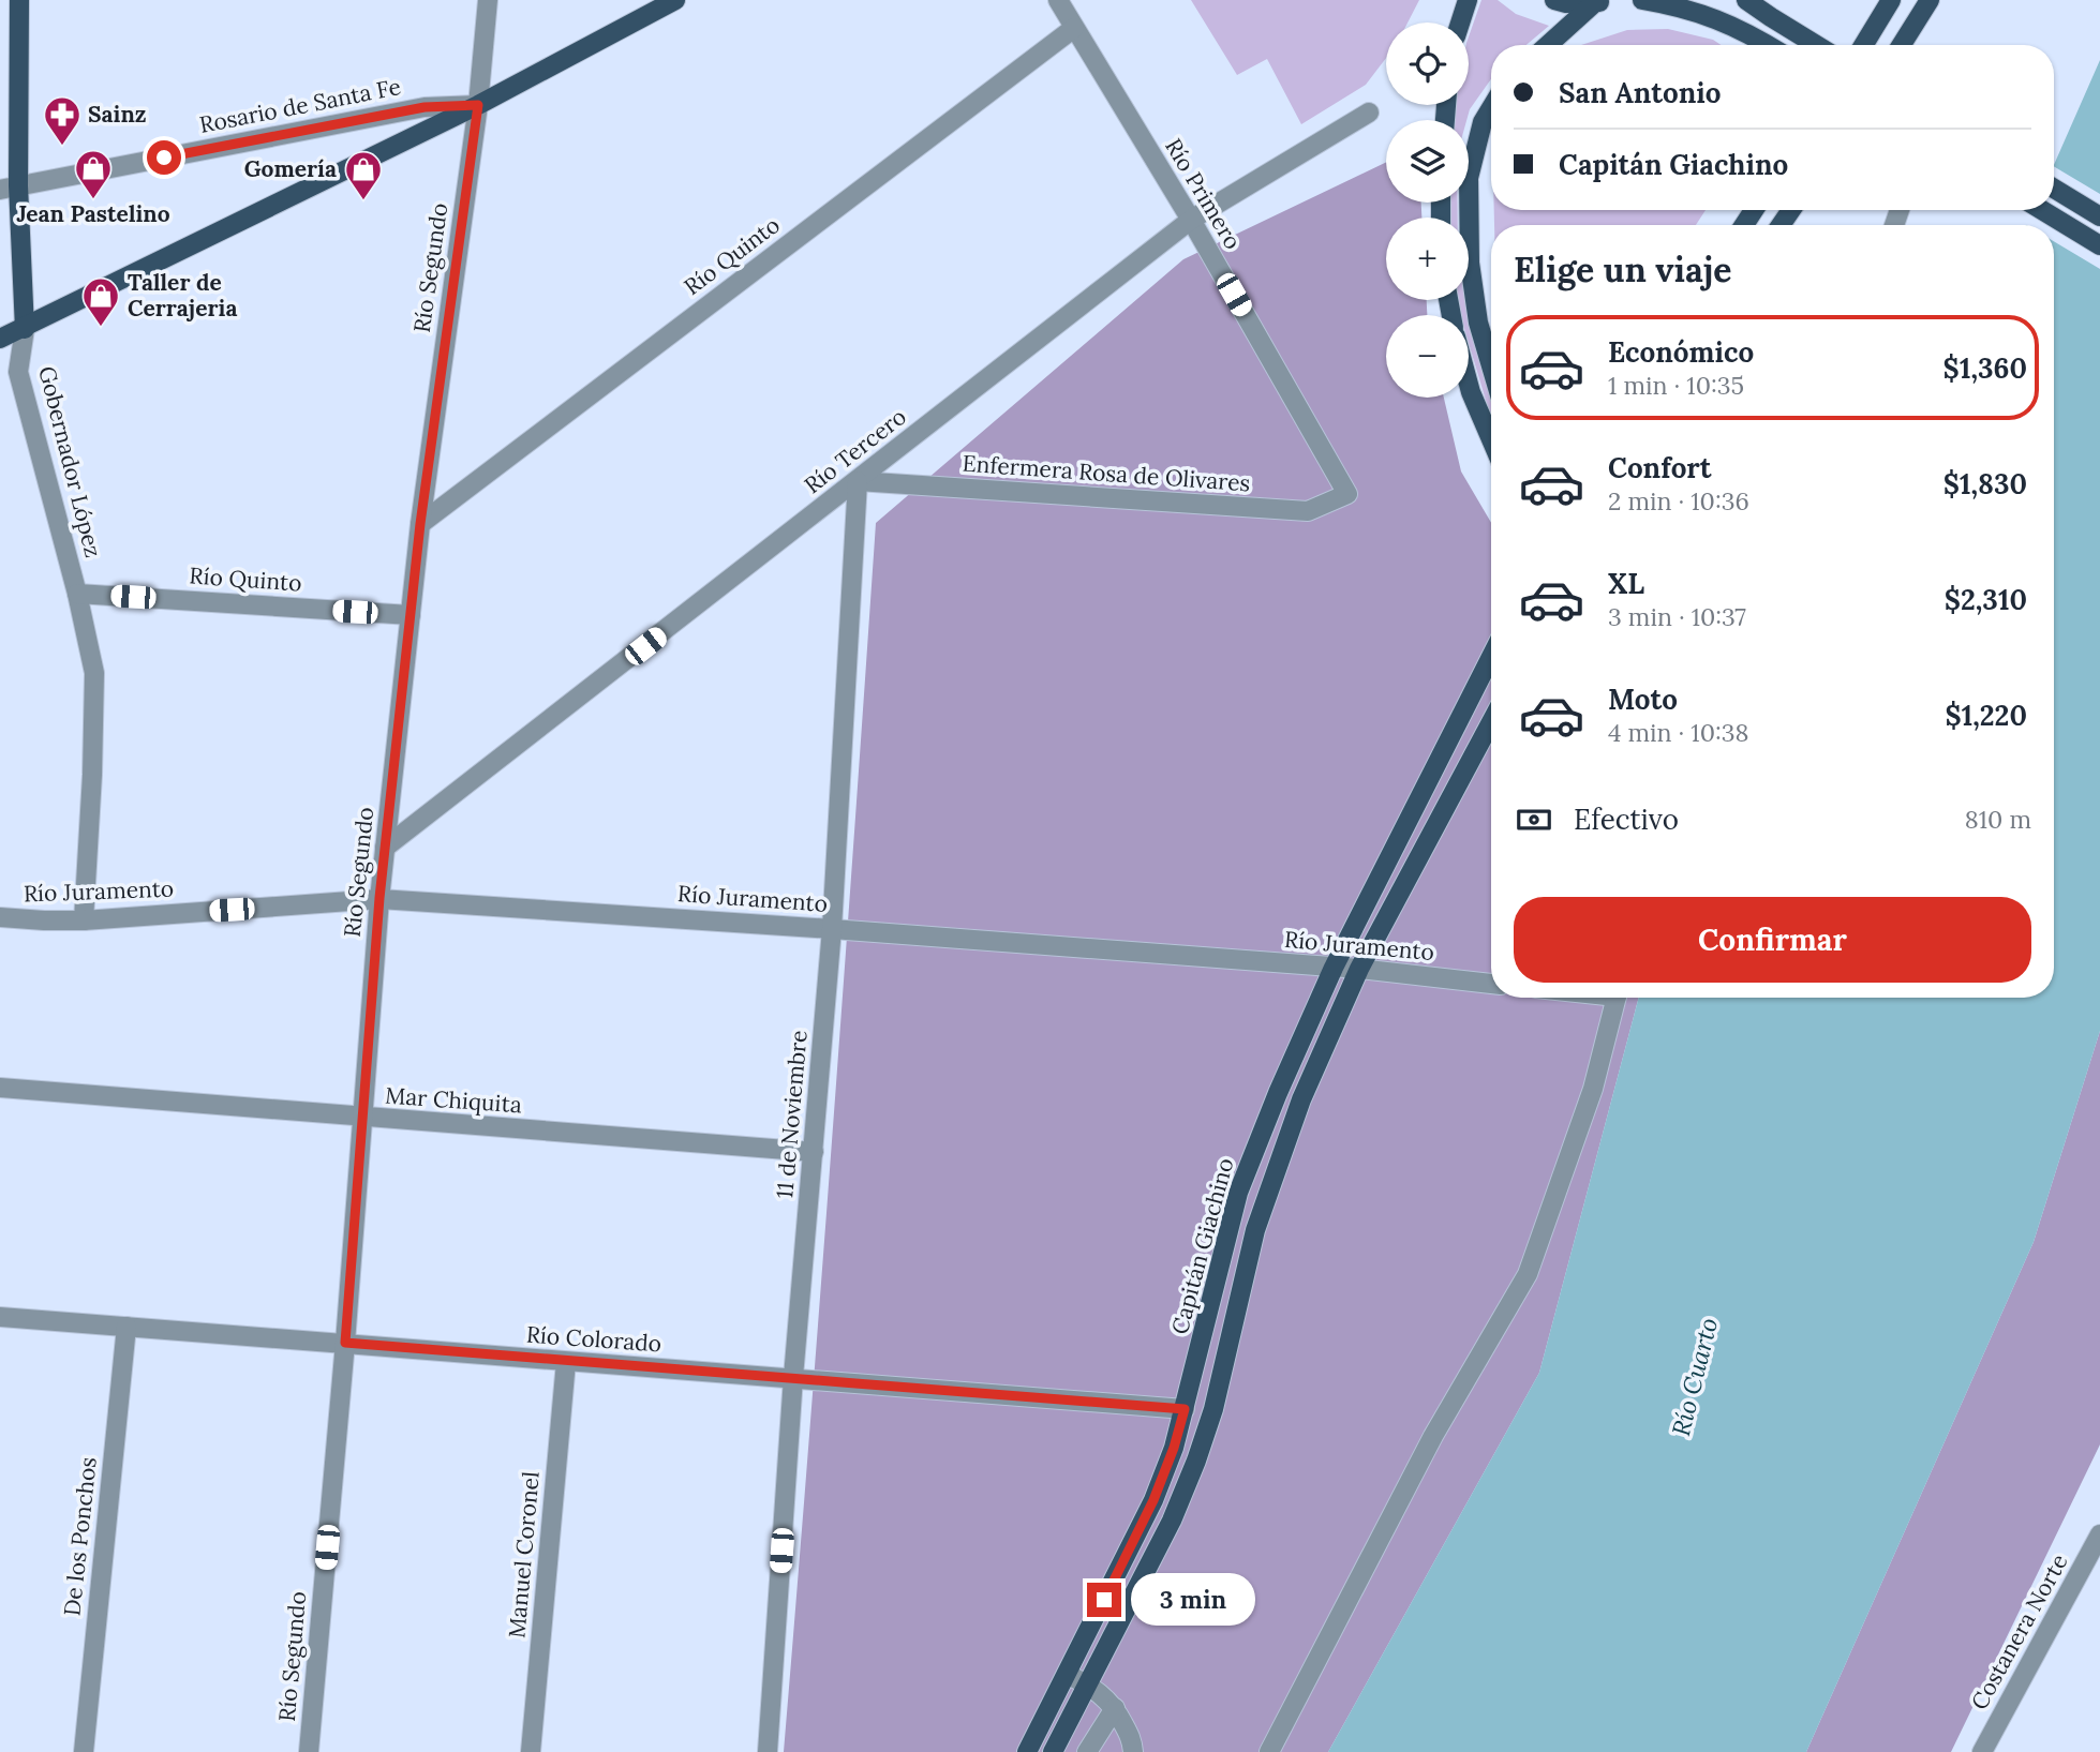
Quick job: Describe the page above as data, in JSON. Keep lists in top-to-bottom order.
{
  "streets": {
    "main road": ["Capitán Giachino"],
    "street": [
      "Rosario de Santa Fe",
      "Río Primero",
      "Río Quinto",
      "Río Segundo",
      "Río Tercero",
      "Gobernador López",
      "Enfermera Rosa de Olivares",
      "Río Juramento",
      "Mar Chiquita",
      "11 de Noviembre",
      "Río Colorado",
      "De los Ponchos",
      "Manuel Coronel",
      "Costanera Norte"
    ]
  },
  "crossings": [
    ["Rosario de Santa Fe", "Río Segundo"],
    ["Río Primero", "Río Quinto"],
    ["Río Primero", "Río Tercero"],
    ["Río Primero", "Enfermera Rosa de Olivares"],
    ["Río Quinto", "Río Segundo"],
    ["Río Quinto", "Gobernador López"],
    ["Río Segundo", "Río Tercero"],
    ["Río Segundo", "Río Juramento"],
    ["Río Segundo", "Mar Chiquita"],
    ["Río Segundo", "Río Colorado"],
    ["Río Tercero", "Enfermera Rosa de Olivares"],
    ["Río Tercero", "11 de Noviembre"],
    ["Gobernador López", "Río Juramento"],
    ["Enfermera Rosa de Olivares", "11 de Noviembre"],
    ["Río Juramento", "11 de Noviembre"],
    ["Río Juramento", "Capitán Giachino"],
    ["Mar Chiquita", "11 de Noviembre"],
    ["11 de Noviembre", "Río Colorado"],
    ["Capitán Giachino", "Río Colorado"],
    ["Río Colorado", "De los Ponchos"],
    ["Río Colorado", "Manuel Coronel"]
  ],
  "water": ["Río Cuarto"],
  "places": {
    "pharmacy": ["Sainz"],
    "shop": ["Jean Pastelino", "Gomería", "Taller de Cerrajeria"]
  },
  "page": {
    "map_buttons": ["+", "−"],
    "banner": ["San Antonio", "Capitán Giachino"],
    "heading": "Elige un viaje",
    "list": [
      {
        "name": "Económico",
        "note": "1 min · 10:35",
        "value": "$1,360"
      },
      {
        "name": "Confort",
        "note": "2 min · 10:36",
        "value": "$1,830"
      },
      {
        "name": "XL",
        "note": "3 min · 10:37",
        "value": "$2,310"
      },
      {
        "name": "Moto",
        "note": "4 min · 10:38",
        "value": "$1,220"
      }
    ],
    "pay": ["Efectivo", "810 m"],
    "buttons": "Confirmar",
    "bubble": "3 min"
  }
}
